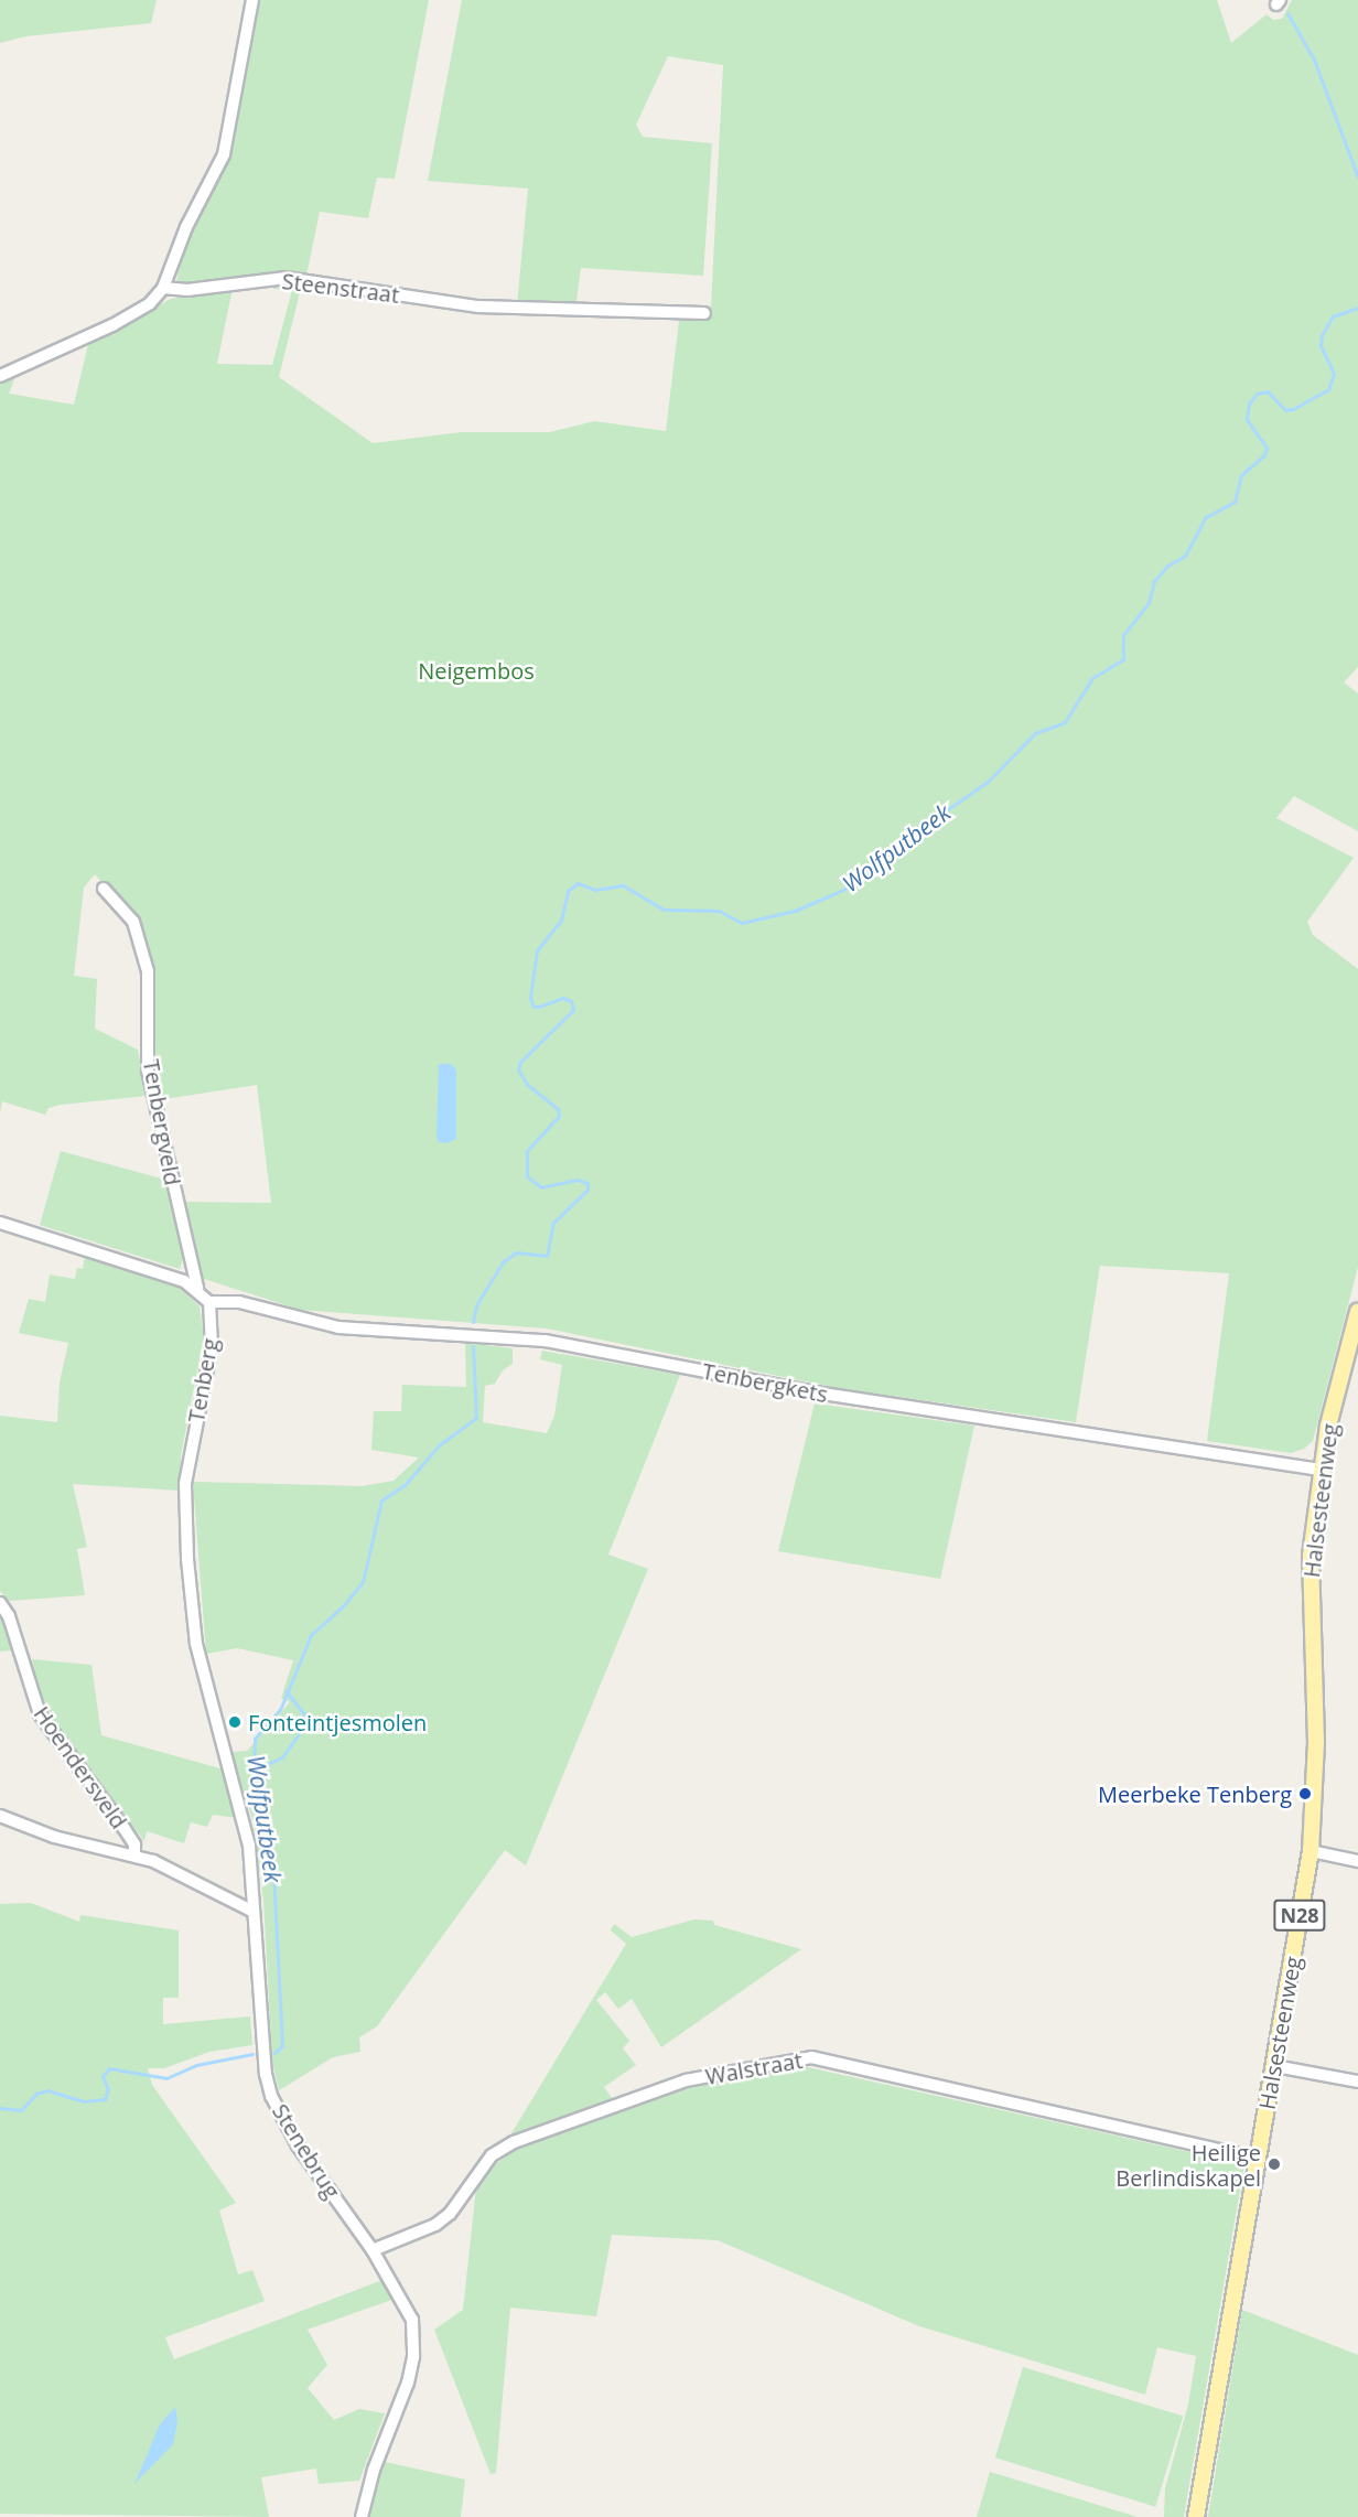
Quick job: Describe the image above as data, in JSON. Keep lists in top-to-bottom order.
{
  "streets": {
    "main road": ["Halsesteenweg", "N28"],
    "street": [
      "Steenstraat",
      "Tenbergveld",
      "Tenberg",
      "Tenbergkets",
      "Hoendersveld",
      "Walstraat",
      "Stenebrug"
    ]
  },
  "crossings": [
    ["Tenberg", "Tenbergkets"],
    ["Tenberg", "Stenebrug"],
    ["Tenbergkets", "Halsesteenweg"],
    ["Halsesteenweg", "Walstraat"],
    ["Walstraat", "Stenebrug"]
  ],
  "water": ["Wolfputbeek"],
  "parks": ["Neigembos"],
  "places": ["Fonteintjesmolen", "Meerbeke Tenberg", "Heilige Berlindiskapel"]
}
